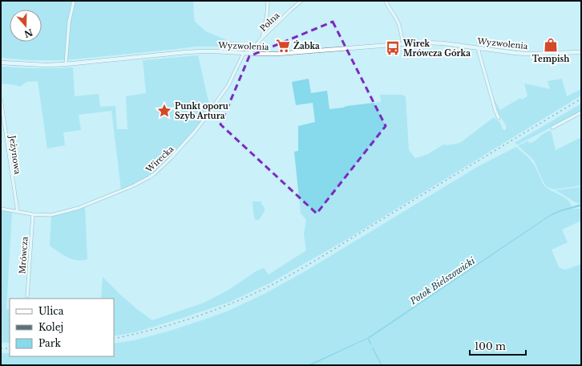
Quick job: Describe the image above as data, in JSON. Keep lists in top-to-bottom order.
{
  "streets": {
    "street": [
      "Polna",
      "Wyzwolenia",
      "Jeżynowa",
      "Wirecka",
      "Mrówcza"
    ]
  },
  "crossings": [
    ["Polna", "Wyzwolenia"],
    ["Wyzwolenia", "Wirecka"],
    ["Jeżynowa", "Wirecka"],
    ["Wirecka", "Mrówcza"]
  ],
  "water": ["Potok Bielszowicki"],
  "places": {
    "shop": ["Tempish"],
    "supermarket": ["Żabka"],
    "bus stop": ["Wirek Mrówcza Górka"],
    "place": ["Punkt oporu Szyb Artura"]
  },
  "legend": ["Ulica", "Kolej", "Park"],
  "scale_bar": "100 m",
  "north": "bottom"
}
